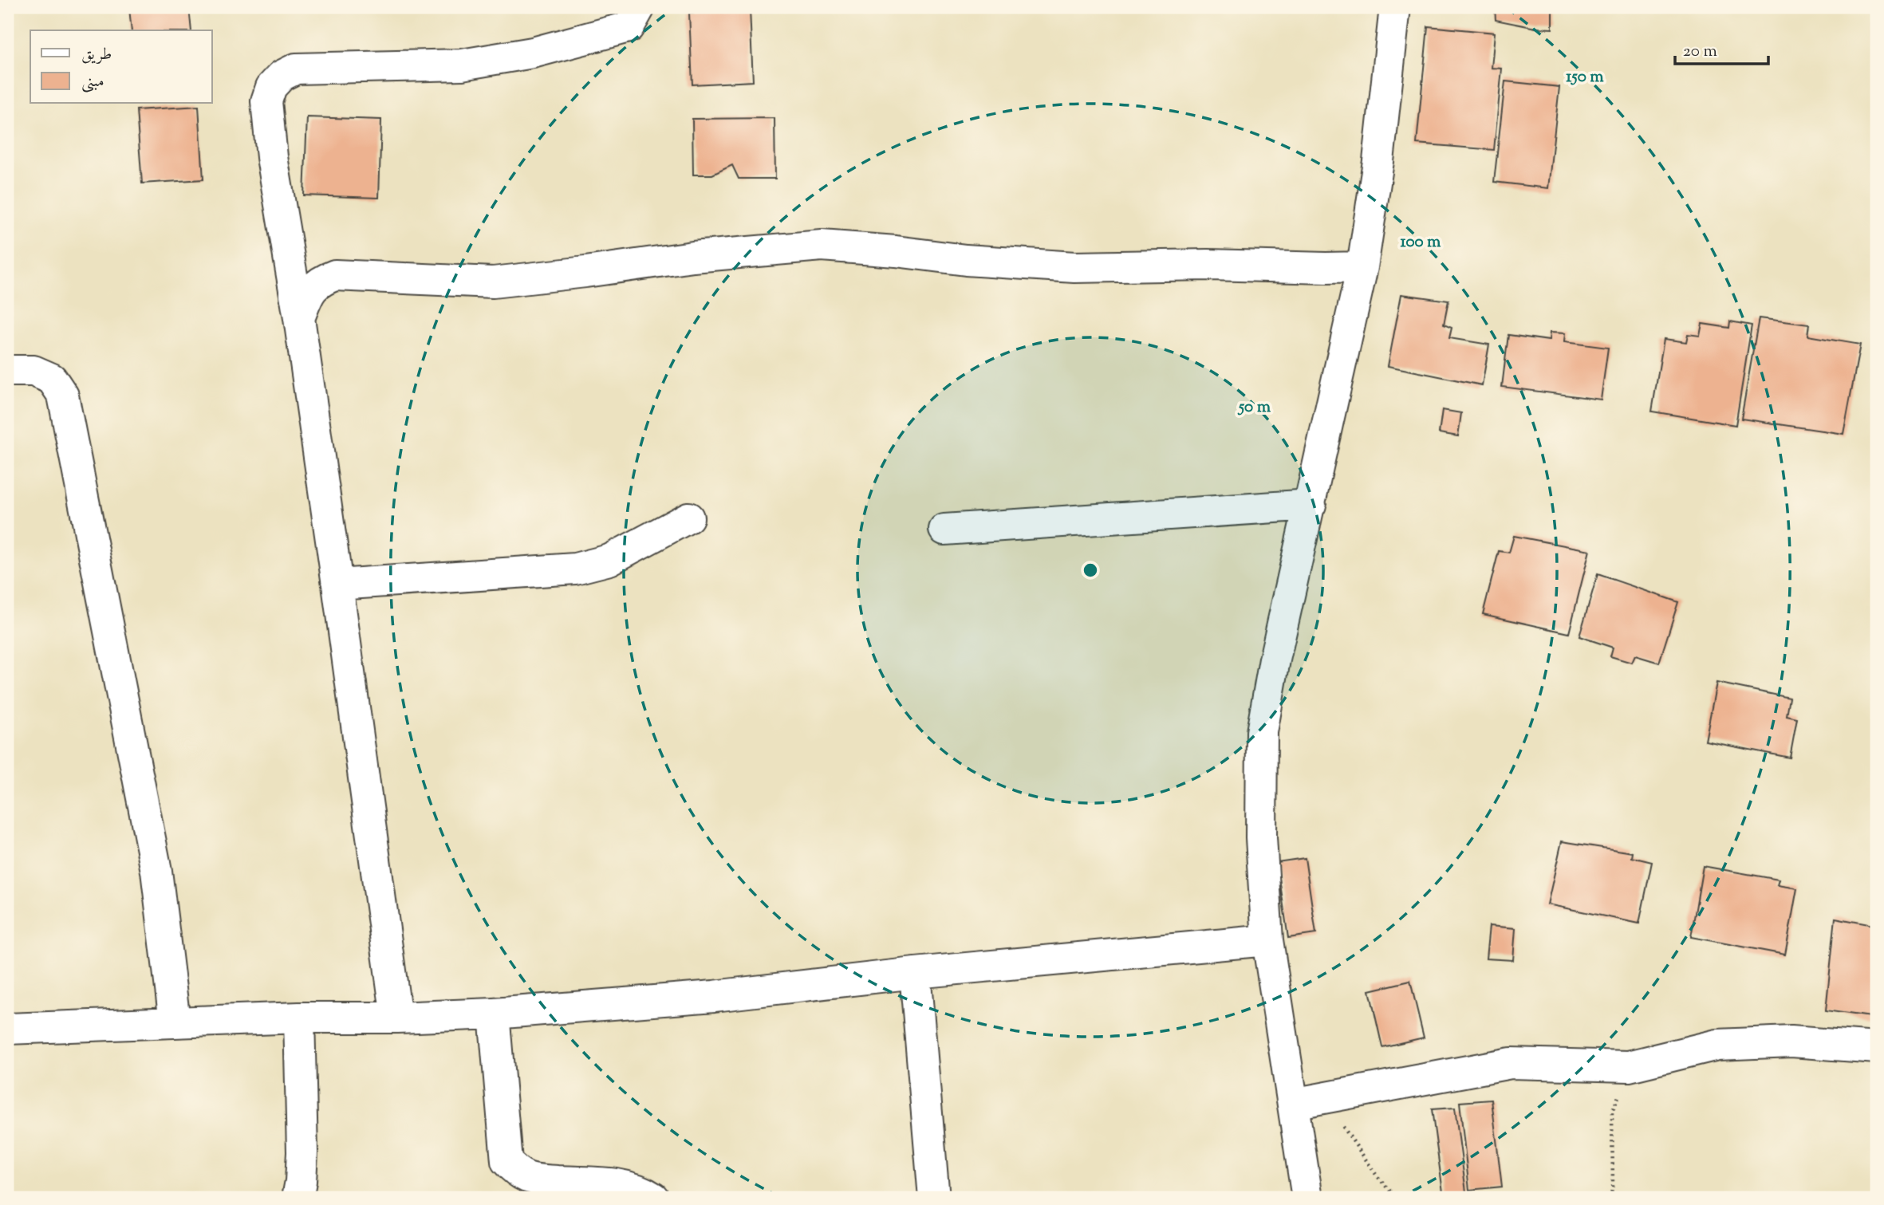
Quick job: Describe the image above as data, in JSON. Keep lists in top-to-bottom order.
{
  "legend": ["طريق", "مبنى"],
  "scale_bar": "20 m",
  "rings": ["150 m", "100 m", "50 m"]
}
